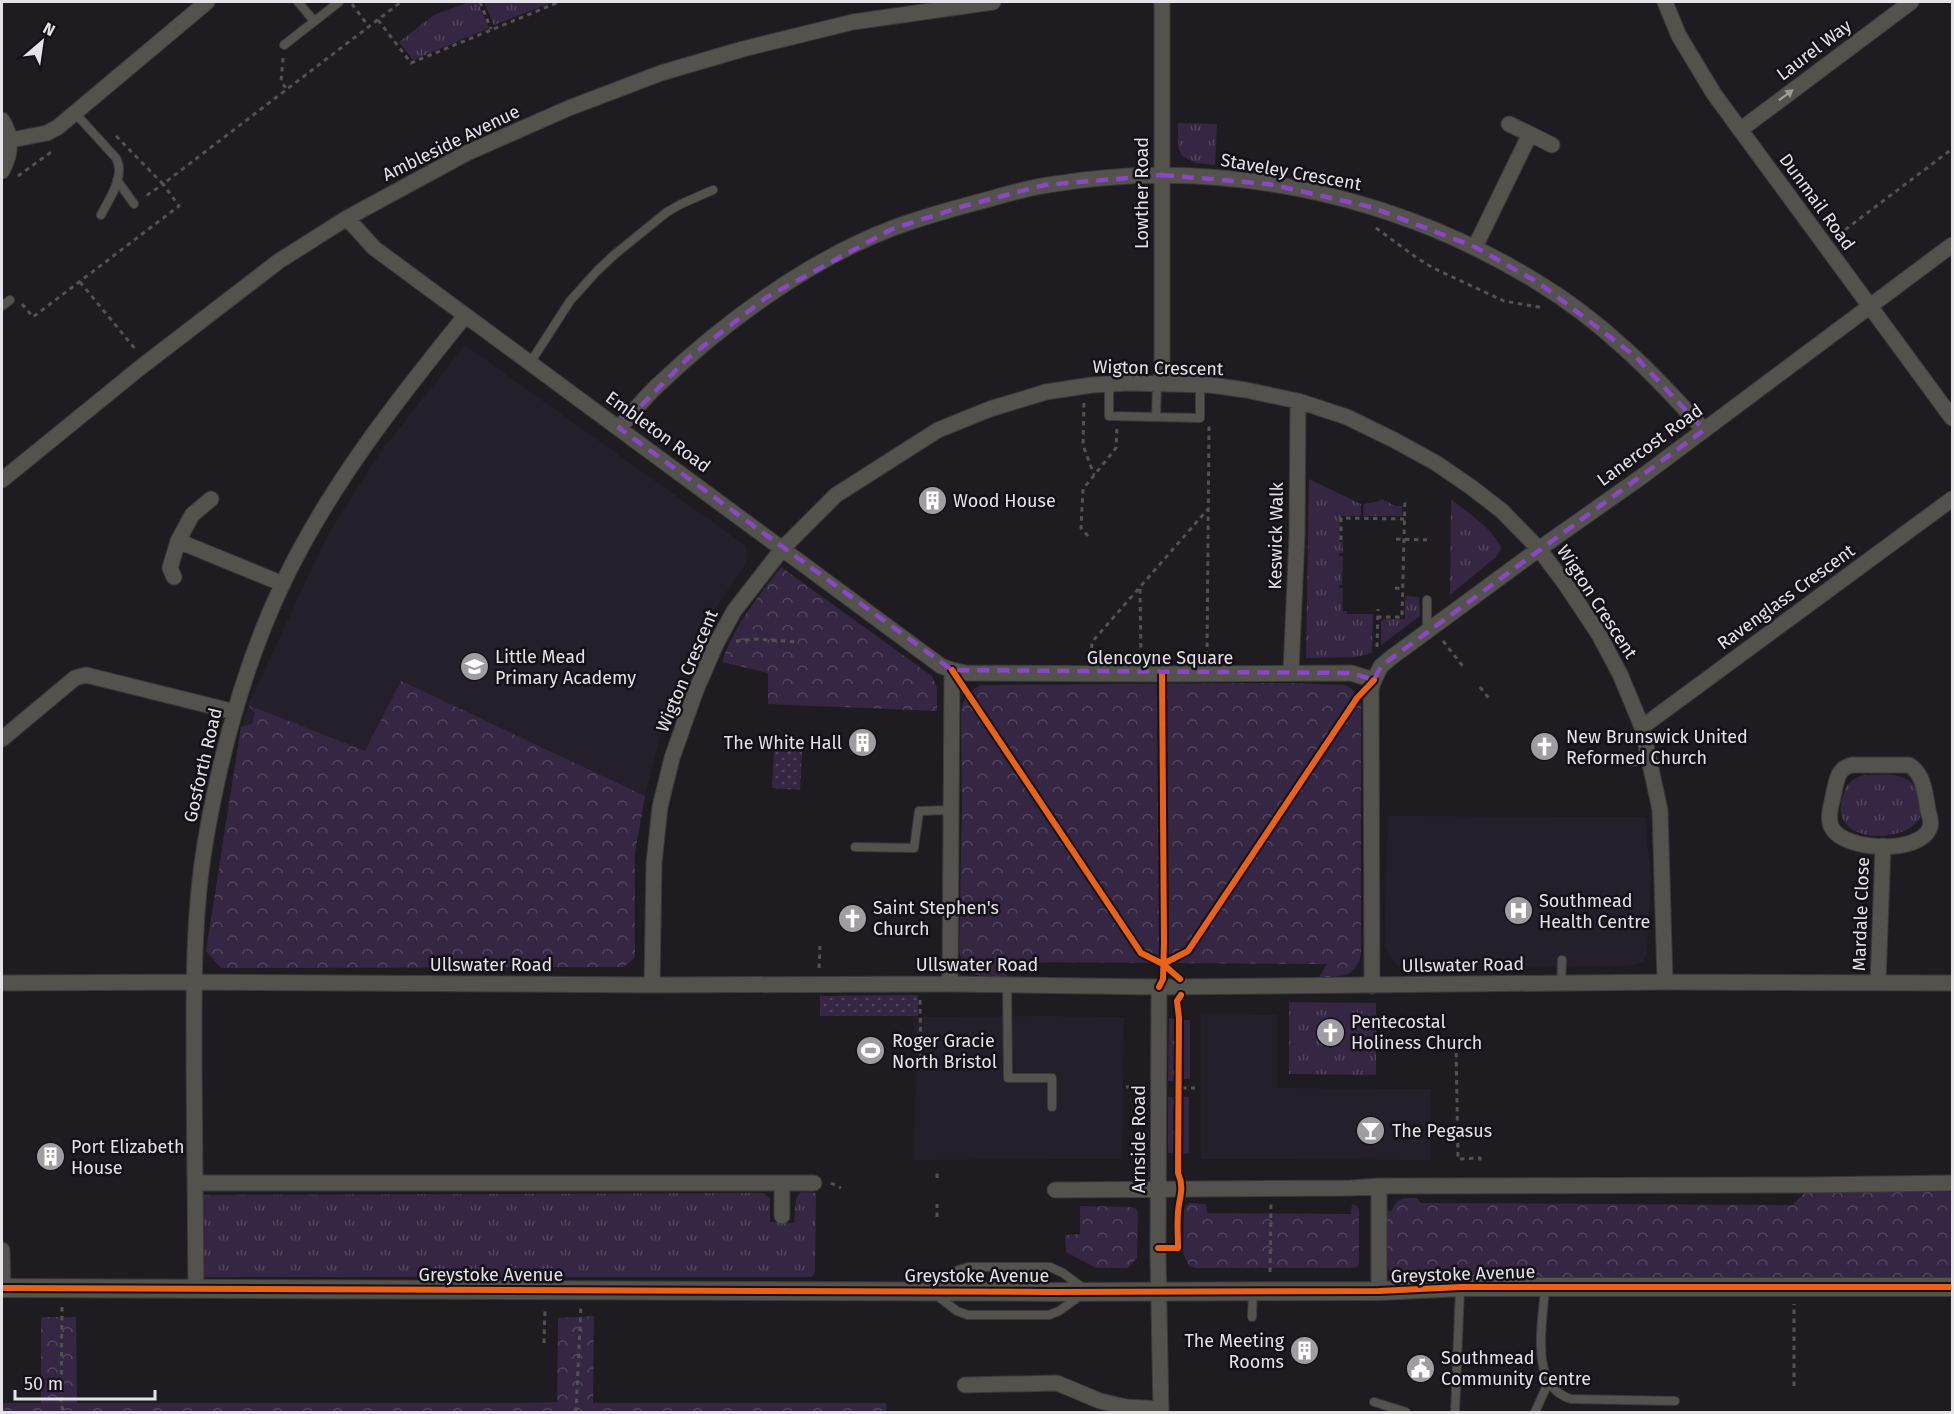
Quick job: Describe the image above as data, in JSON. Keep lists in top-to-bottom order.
{
  "streets": {
    "street": [
      "Laurel Way",
      "Ambleside Avenue",
      "Staveley Crescent",
      "Lowther Road",
      "Dunmail Road",
      "Wigton Crescent",
      "Embleton Road",
      "Lanercost Road",
      "Keswick Walk",
      "Ravenglass Crescent",
      "Glencoyne Square",
      "Gosforth Road",
      "Mardale Close",
      "Ullswater Road",
      "Arnside Road",
      "Greystoke Avenue"
    ]
  },
  "crossings": [
    ["Laurel Way", "Dunmail Road"],
    ["Ambleside Avenue", "Embleton Road"],
    ["Staveley Crescent", "Lowther Road"],
    ["Staveley Crescent", "Embleton Road"],
    ["Staveley Crescent", "Lanercost Road"],
    ["Lowther Road", "Wigton Crescent"],
    ["Dunmail Road", "Lanercost Road"],
    ["Wigton Crescent", "Embleton Road"],
    ["Wigton Crescent", "Lanercost Road"],
    ["Wigton Crescent", "Keswick Walk"],
    ["Wigton Crescent", "Ravenglass Crescent"],
    ["Wigton Crescent", "Ullswater Road"],
    ["Embleton Road", "Glencoyne Square"],
    ["Embleton Road", "Gosforth Road"],
    ["Lanercost Road", "Glencoyne Square"],
    ["Keswick Walk", "Glencoyne Square"],
    ["Gosforth Road", "Ullswater Road"],
    ["Gosforth Road", "Greystoke Avenue"],
    ["Mardale Close", "Ullswater Road"],
    ["Ullswater Road", "Arnside Road"],
    ["Arnside Road", "Greystoke Avenue"]
  ],
  "one_way": ["Laurel Way"],
  "places": {
    "building": [
      "Wood House",
      "The White Hall",
      "Port Elizabeth House",
      "The Meeting Rooms"
    ],
    "school or university": ["Little Mead Primary Academy"],
    "church": ["New Brunswick United Reformed Church", "Saint Stephen's Church", "Pentecostal Holiness Church"],
    "hospital": ["Southmead Health Centre"],
    "sports": ["Roger Gracie North Bristol"],
    "bar": ["The Pegasus"],
    "public building": ["Southmead Community Centre"]
  },
  "scale_bar": "50 m",
  "north": "top right"
}
